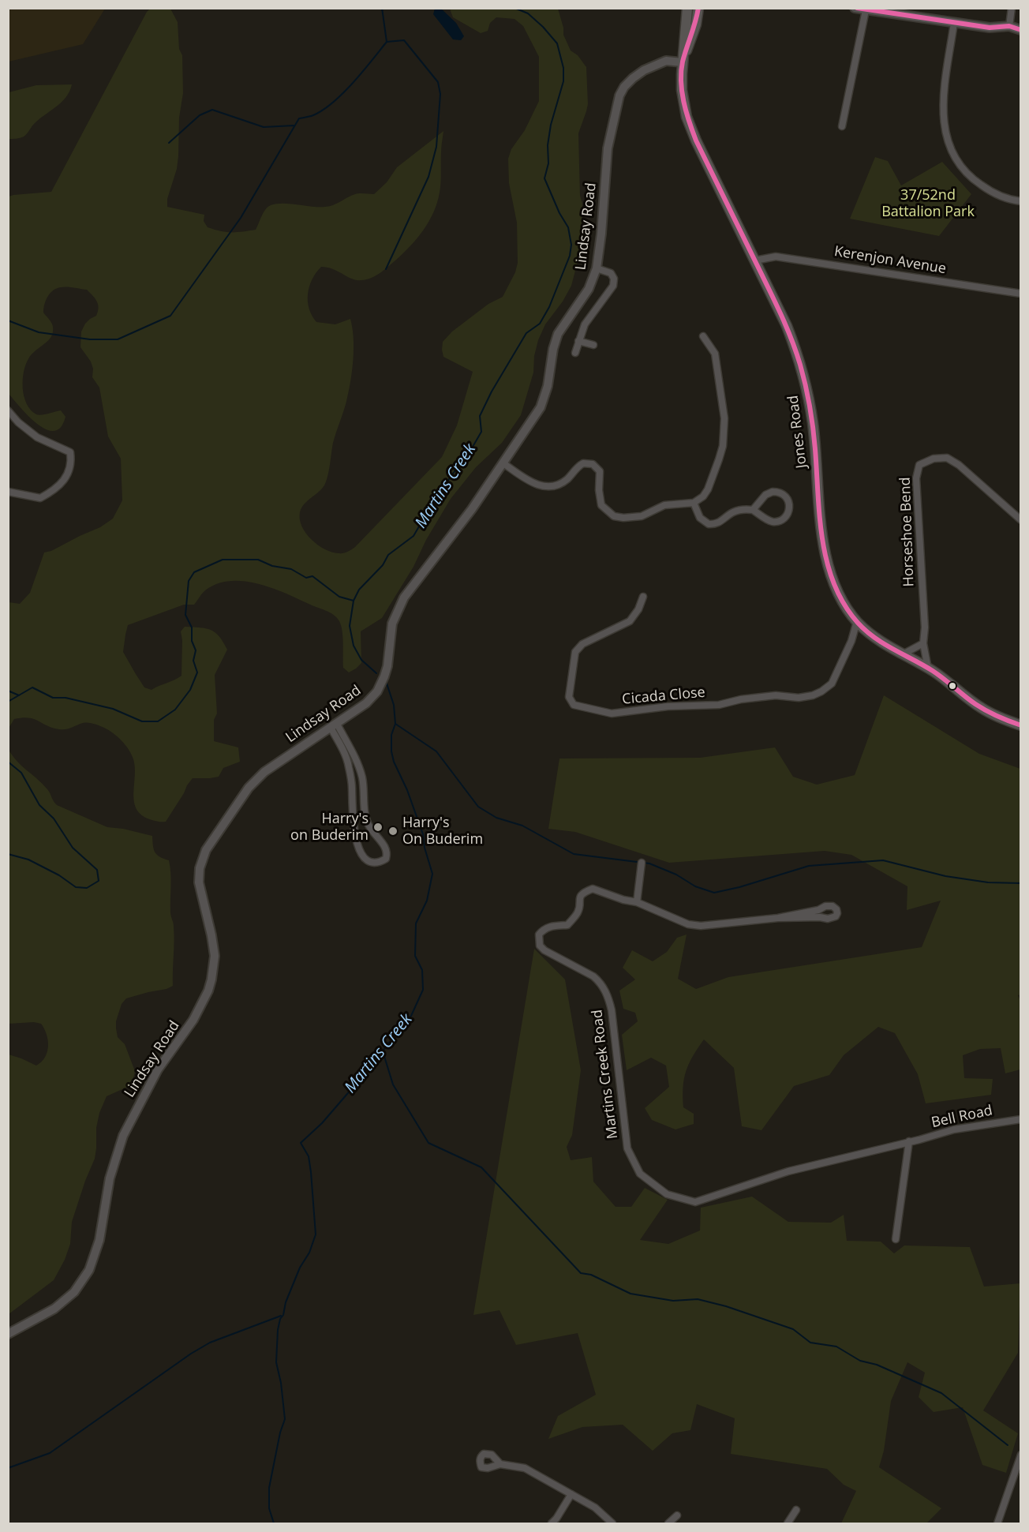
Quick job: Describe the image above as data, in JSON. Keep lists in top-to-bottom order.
{
  "streets": {
    "main road": ["Jones Road"],
    "street": [
      "Lindsay Road",
      "Kerenjon Avenue",
      "Horseshoe Bend",
      "Cicada Close",
      "Martins Creek Road",
      "Bell Road"
    ]
  },
  "crossings": [
    ["Lindsay Road", "Jones Road"],
    ["Kerenjon Avenue", "Jones Road"],
    ["Martins Creek Road", "Bell Road"]
  ],
  "water": ["Martins Creek"],
  "parks": ["37/52nd Battalion Park"],
  "places": ["Harry's on Buderim", "Harry's On Buderim"]
}
